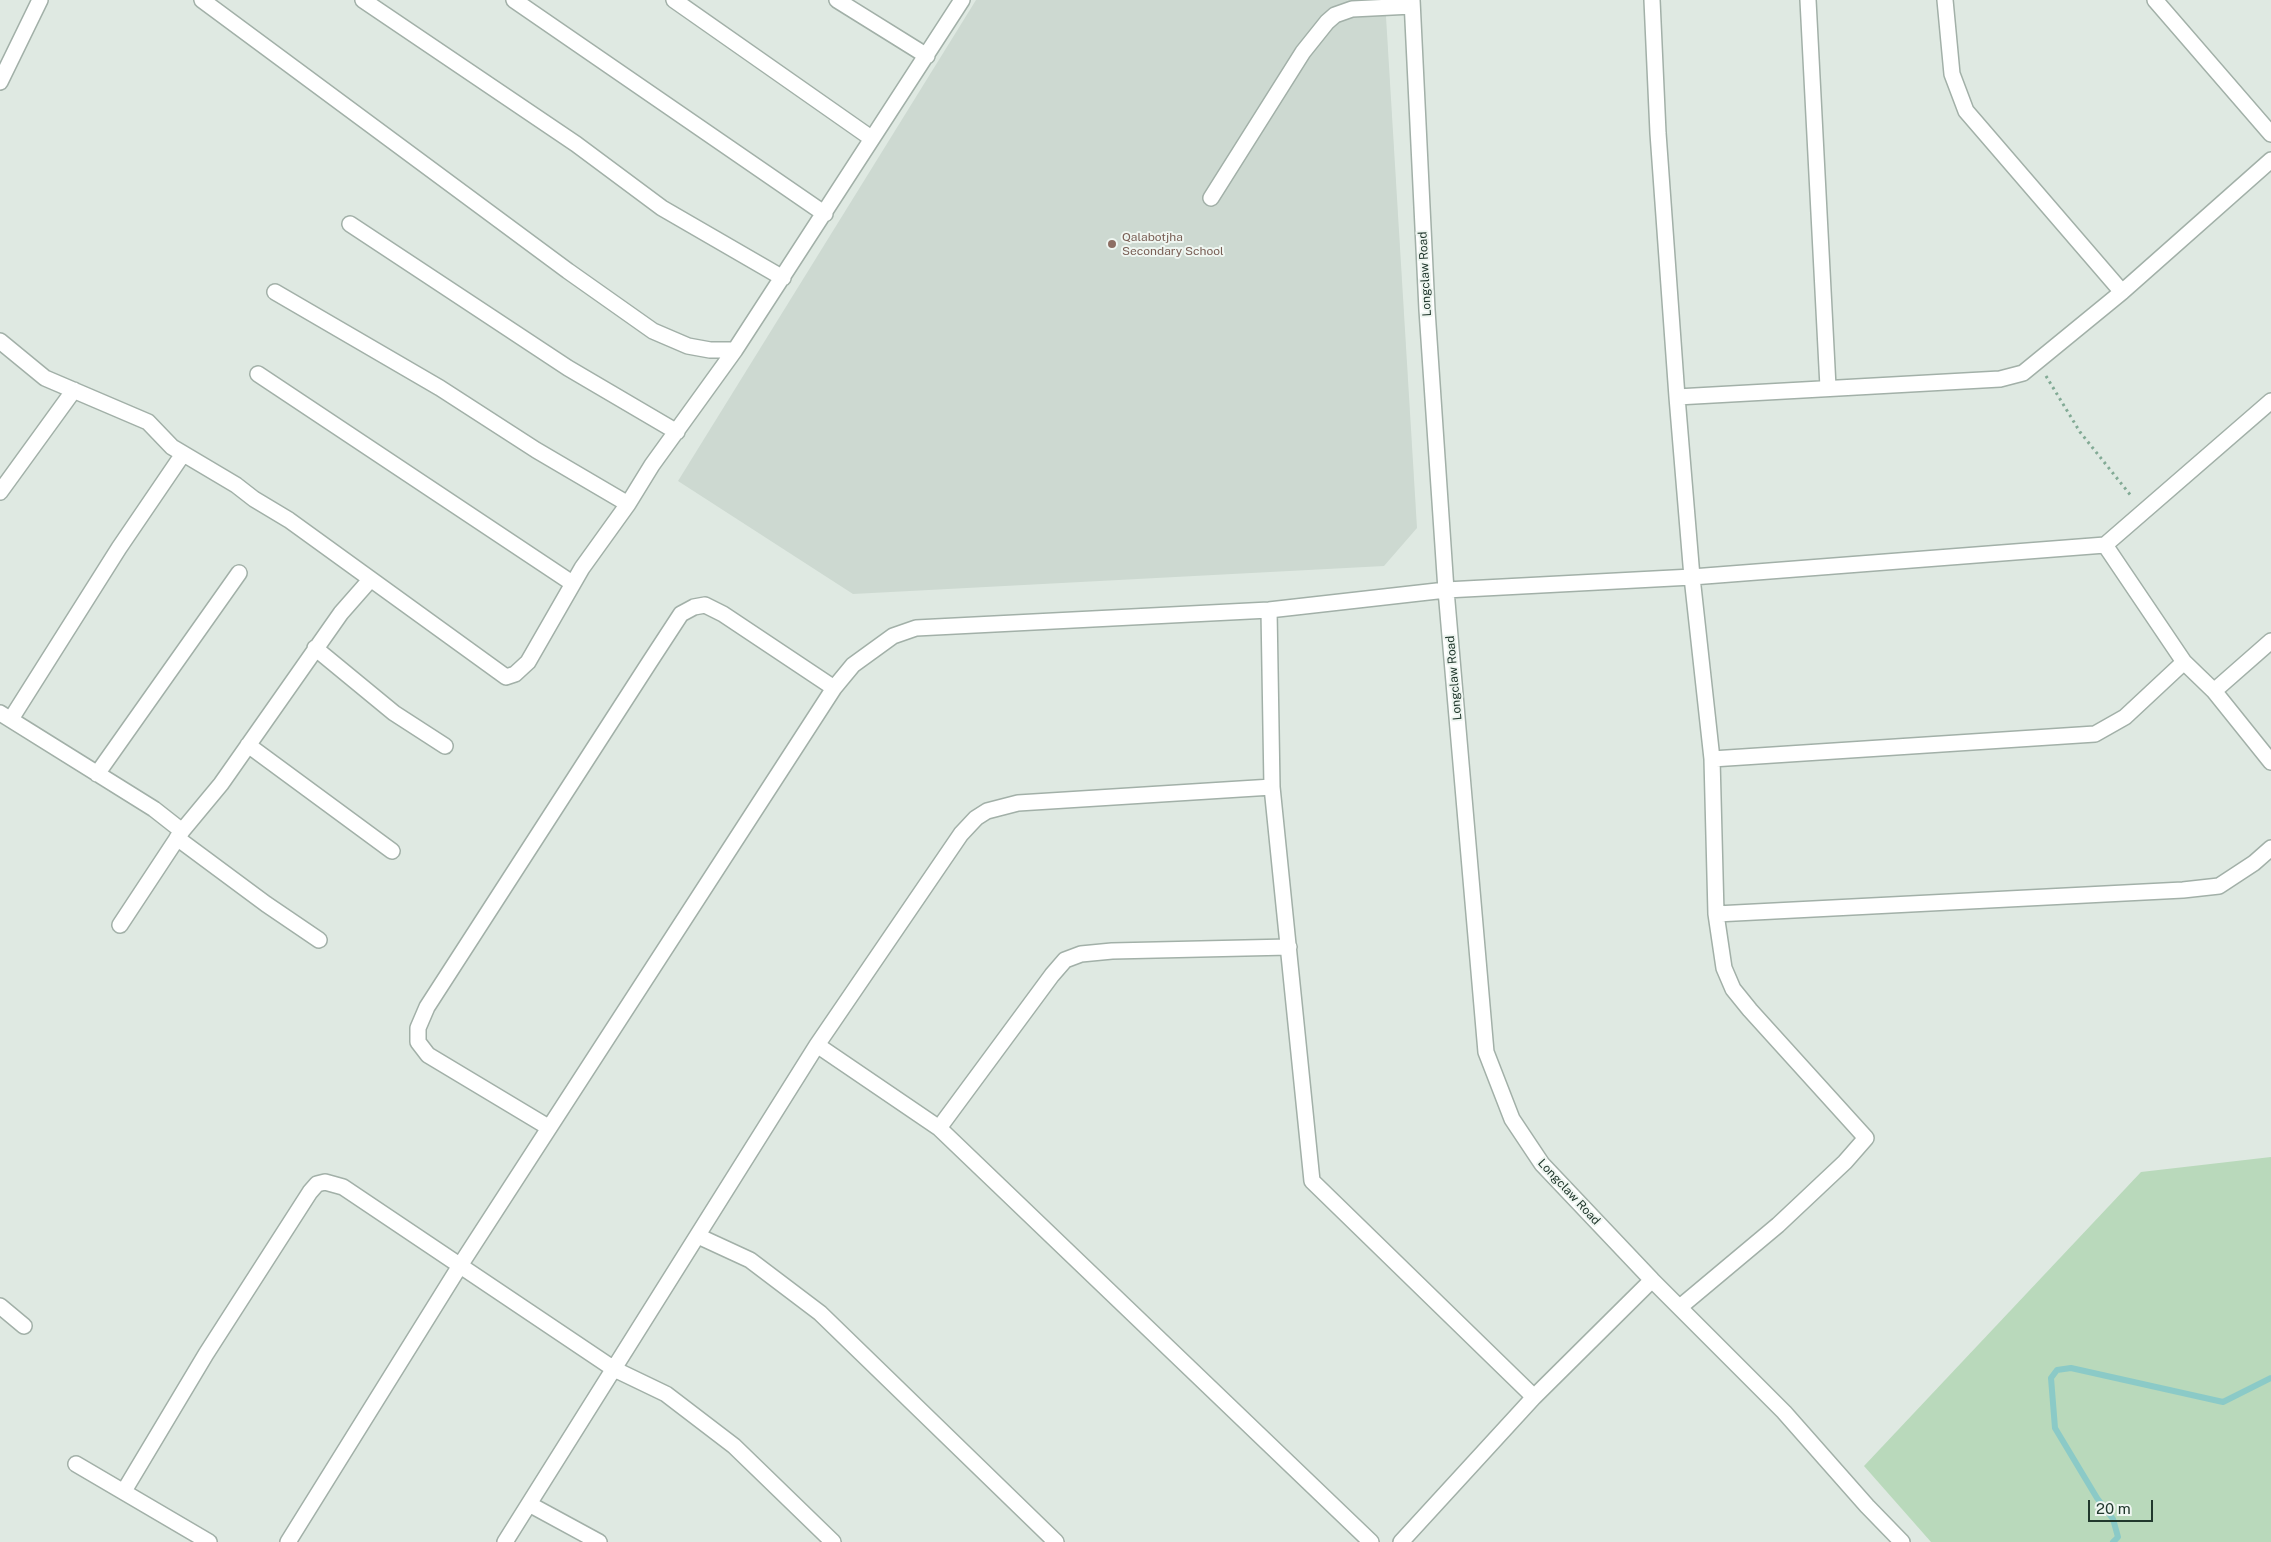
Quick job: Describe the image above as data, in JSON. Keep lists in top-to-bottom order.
{
  "streets": {
    "street": ["Longclaw Road"]
  },
  "places": ["Qalabotjha Secondary School"],
  "scale_bar": "20 m"
}
